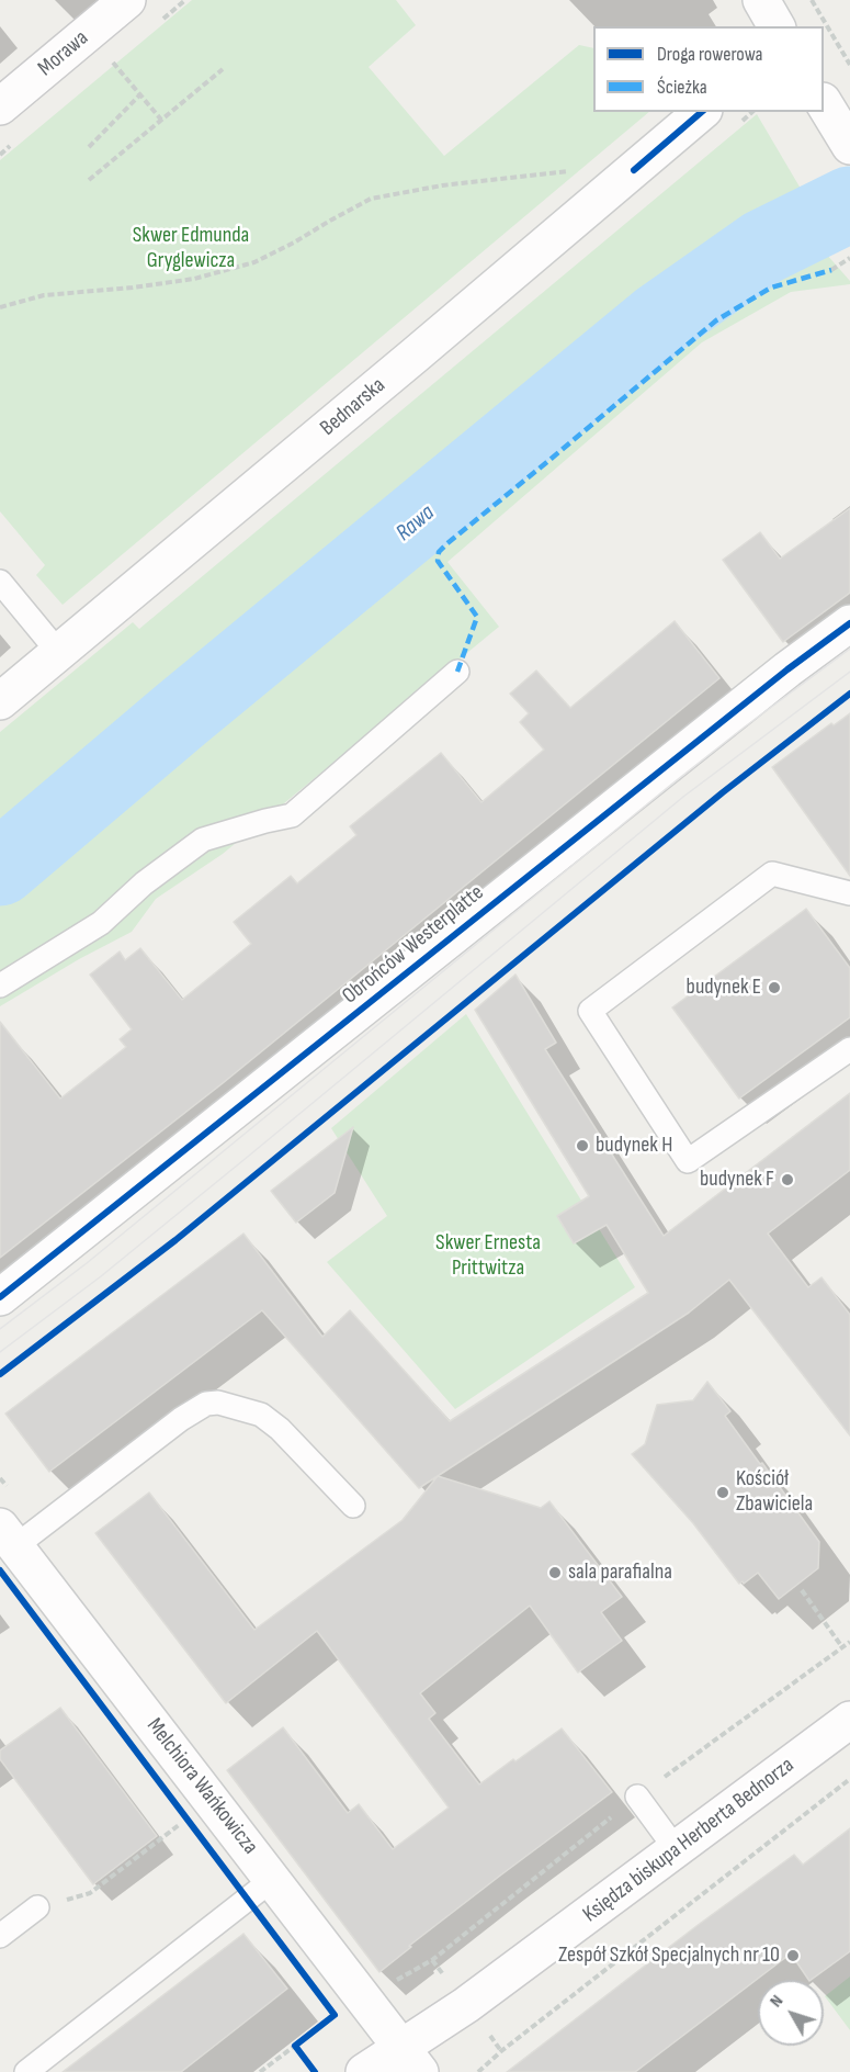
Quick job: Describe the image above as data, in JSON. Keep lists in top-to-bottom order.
{
  "streets": {
    "street": [
      "Morawa",
      "Bednarska",
      "Obrońców Westerplatte",
      "Melchiora Wańkowicza",
      "Księdza biskupa Herberta Bednorza"
    ]
  },
  "crossings": [
    ["Melchiora Wańkowicza", "Księdza biskupa Herberta Bednorza"]
  ],
  "water": ["Rawa"],
  "parks": ["Skwer Edmunda Gryglewicza", "Skwer Ernesta Prittwitza"],
  "places": [
    "budynek E",
    "budynek H",
    "budynek F",
    "Kościół Zbawiciela",
    "sala parafialna",
    "Zespół Szkół Specjalnych nr 10"
  ],
  "legend": ["Droga rowerowa", "Ścieżka"],
  "north": "top left"
}
